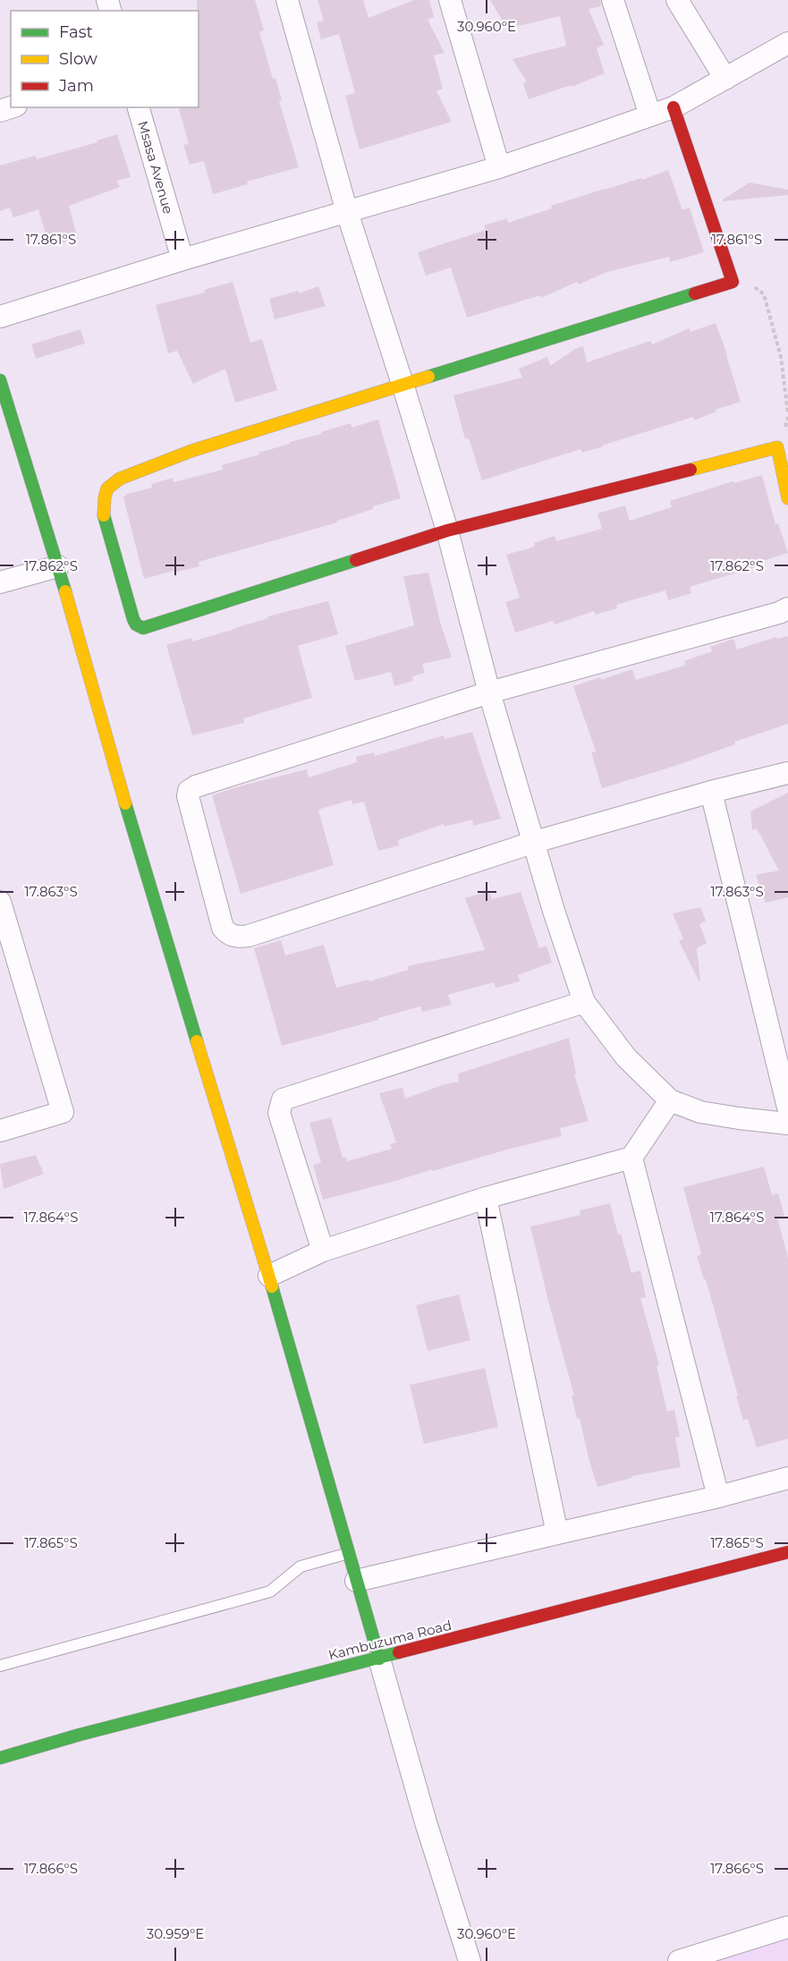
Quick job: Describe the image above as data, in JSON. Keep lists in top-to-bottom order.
{
  "streets": {
    "street": ["Msasa Avenue", "Kambuzuma Road"]
  },
  "legend": ["Fast", "Slow", "Jam"],
  "coordinates": [
    "30.960°E",
    "17.861°S",
    "17.862°S",
    "17.863°S",
    "17.864°S",
    "17.865°S",
    "17.866°S",
    "30.959°E"
  ]
}
